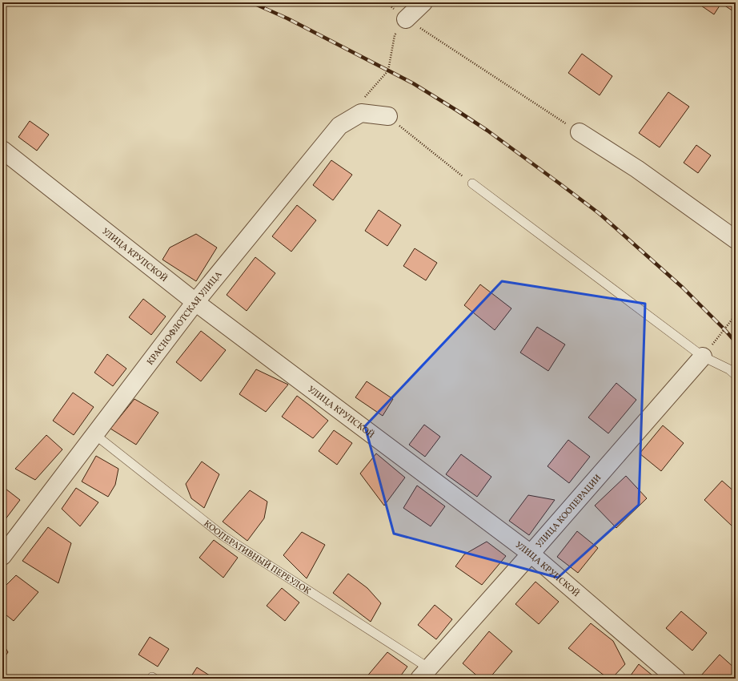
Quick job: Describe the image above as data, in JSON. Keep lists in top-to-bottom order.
{
  "streets": {
    "street": ["УЛИЦА КРУПСКОЙ", "КРАСНОФЛОТСКАЯ УЛИЦА", "УЛИЦА КООПЕРАЦИИ"],
    "lane": ["КООПЕРАТИВНЫЙ ПЕРЕУЛОК"]
  },
  "crossings": [
    ["УЛИЦА КРУПСКОЙ", "КРАСНОФЛОТСКАЯ УЛИЦА"],
    ["УЛИЦА КРУПСКОЙ", "УЛИЦА КООПЕРАЦИИ"],
    ["КРАСНОФЛОТСКАЯ УЛИЦА", "КООПЕРАТИВНЫЙ ПЕРЕУЛОК"],
    ["УЛИЦА КООПЕРАЦИИ", "КООПЕРАТИВНЫЙ ПЕРЕУЛОК"]
  ]
}
